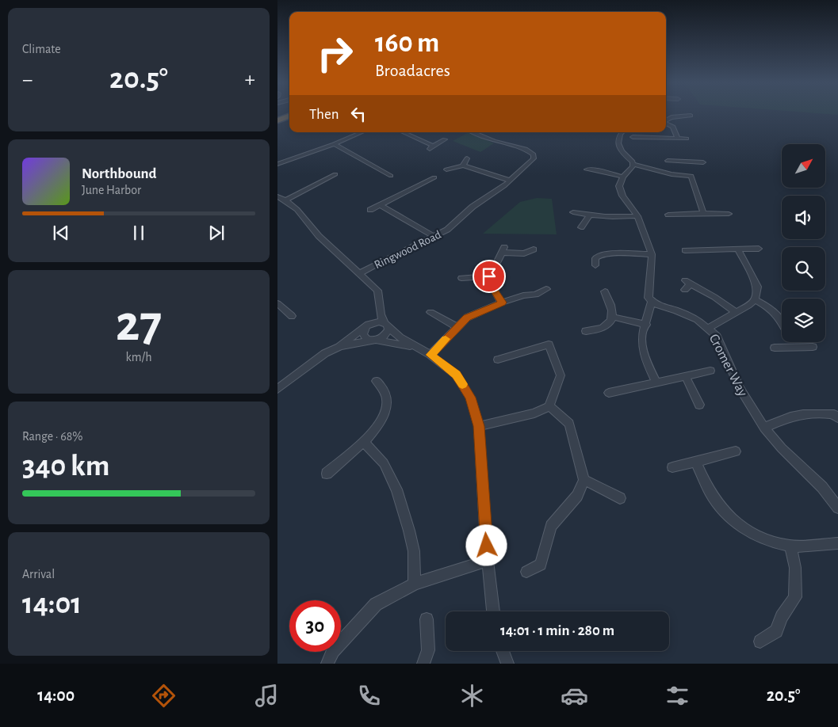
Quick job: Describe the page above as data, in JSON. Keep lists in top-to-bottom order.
{
  "streets": {
    "street": ["Ringwood Road", "Cromer Way"]
  },
  "north": "top right",
  "page": {
    "tile": [
      "Climate",
      ["27", "km/h"],
      ["Range · 68%", "340 km"],
      ["Arrival", "14:01"]
    ],
    "turn": ["160 m", "Broadacres"],
    "heat": ["−", "20.5°", "+"],
    "then": "Then",
    "song": ["Northbound", "June Harbor"],
    "limit": "30",
    "trip": "14:01 · 1 min · 280 m",
    "tabs": ["14:00", "20.5°"]
  }
}
